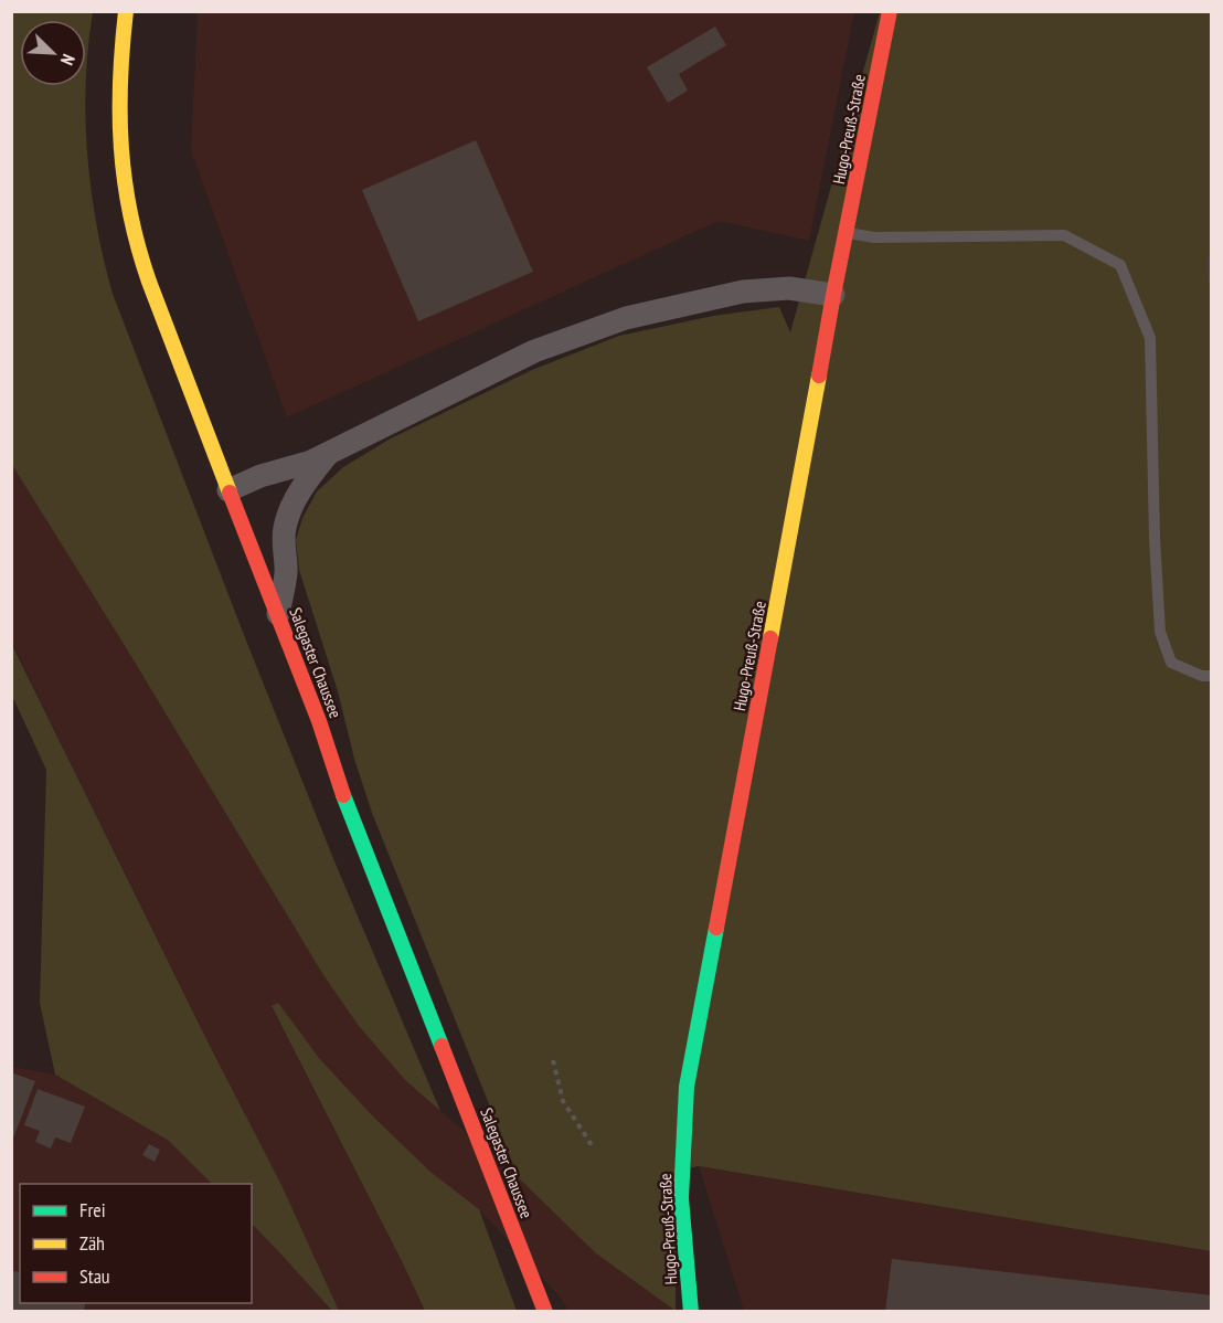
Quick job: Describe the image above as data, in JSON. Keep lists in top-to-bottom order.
{
  "streets": {
    "main road": ["Hugo-Preuß-Straße", "Salegaster Chaussee"]
  },
  "legend": ["Frei", "Zäh", "Stau"],
  "north": "bottom right"
}
